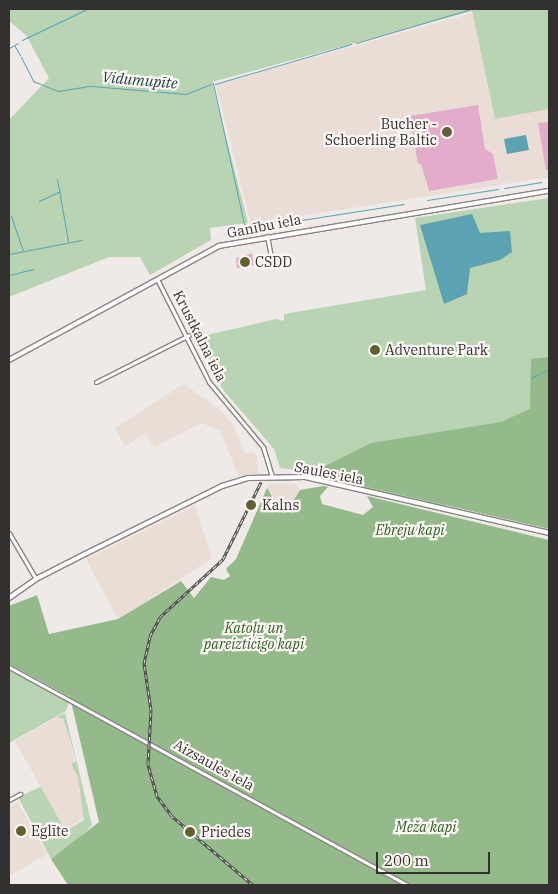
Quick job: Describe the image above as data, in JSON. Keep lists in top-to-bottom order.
{
  "streets": {
    "street": [
      "Ganību iela",
      "Krustkalna iela",
      "Saules iela",
      "Aizsaules iela"
    ]
  },
  "crossings": [
    ["Ganību iela", "Krustkalna iela"],
    ["Krustkalna iela", "Saules iela"]
  ],
  "water": ["Vidumupīte"],
  "parks": ["Ebreju kapi", "Katoļu un pareizticīgo kapi", "Meža kapi"],
  "places": [
    "Bucher - Schoerling Baltic",
    "CSDD",
    "Adventure Park",
    "Kalns",
    "Eglīte",
    "Priedes"
  ],
  "scale_bar": "200 m"
}
